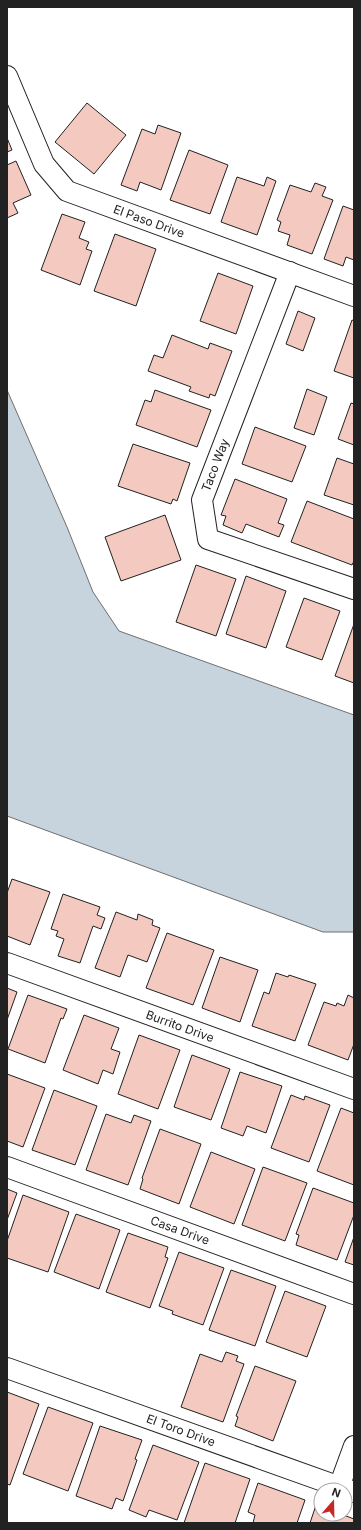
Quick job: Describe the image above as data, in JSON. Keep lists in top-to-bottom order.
{
  "streets": {
    "street": [
      "El Paso Drive",
      "Taco Way",
      "Burrito Drive",
      "Casa Drive",
      "El Toro Drive"
    ]
  },
  "crossings": [
    ["El Paso Drive", "Taco Way"]
  ],
  "north": "top"
}
